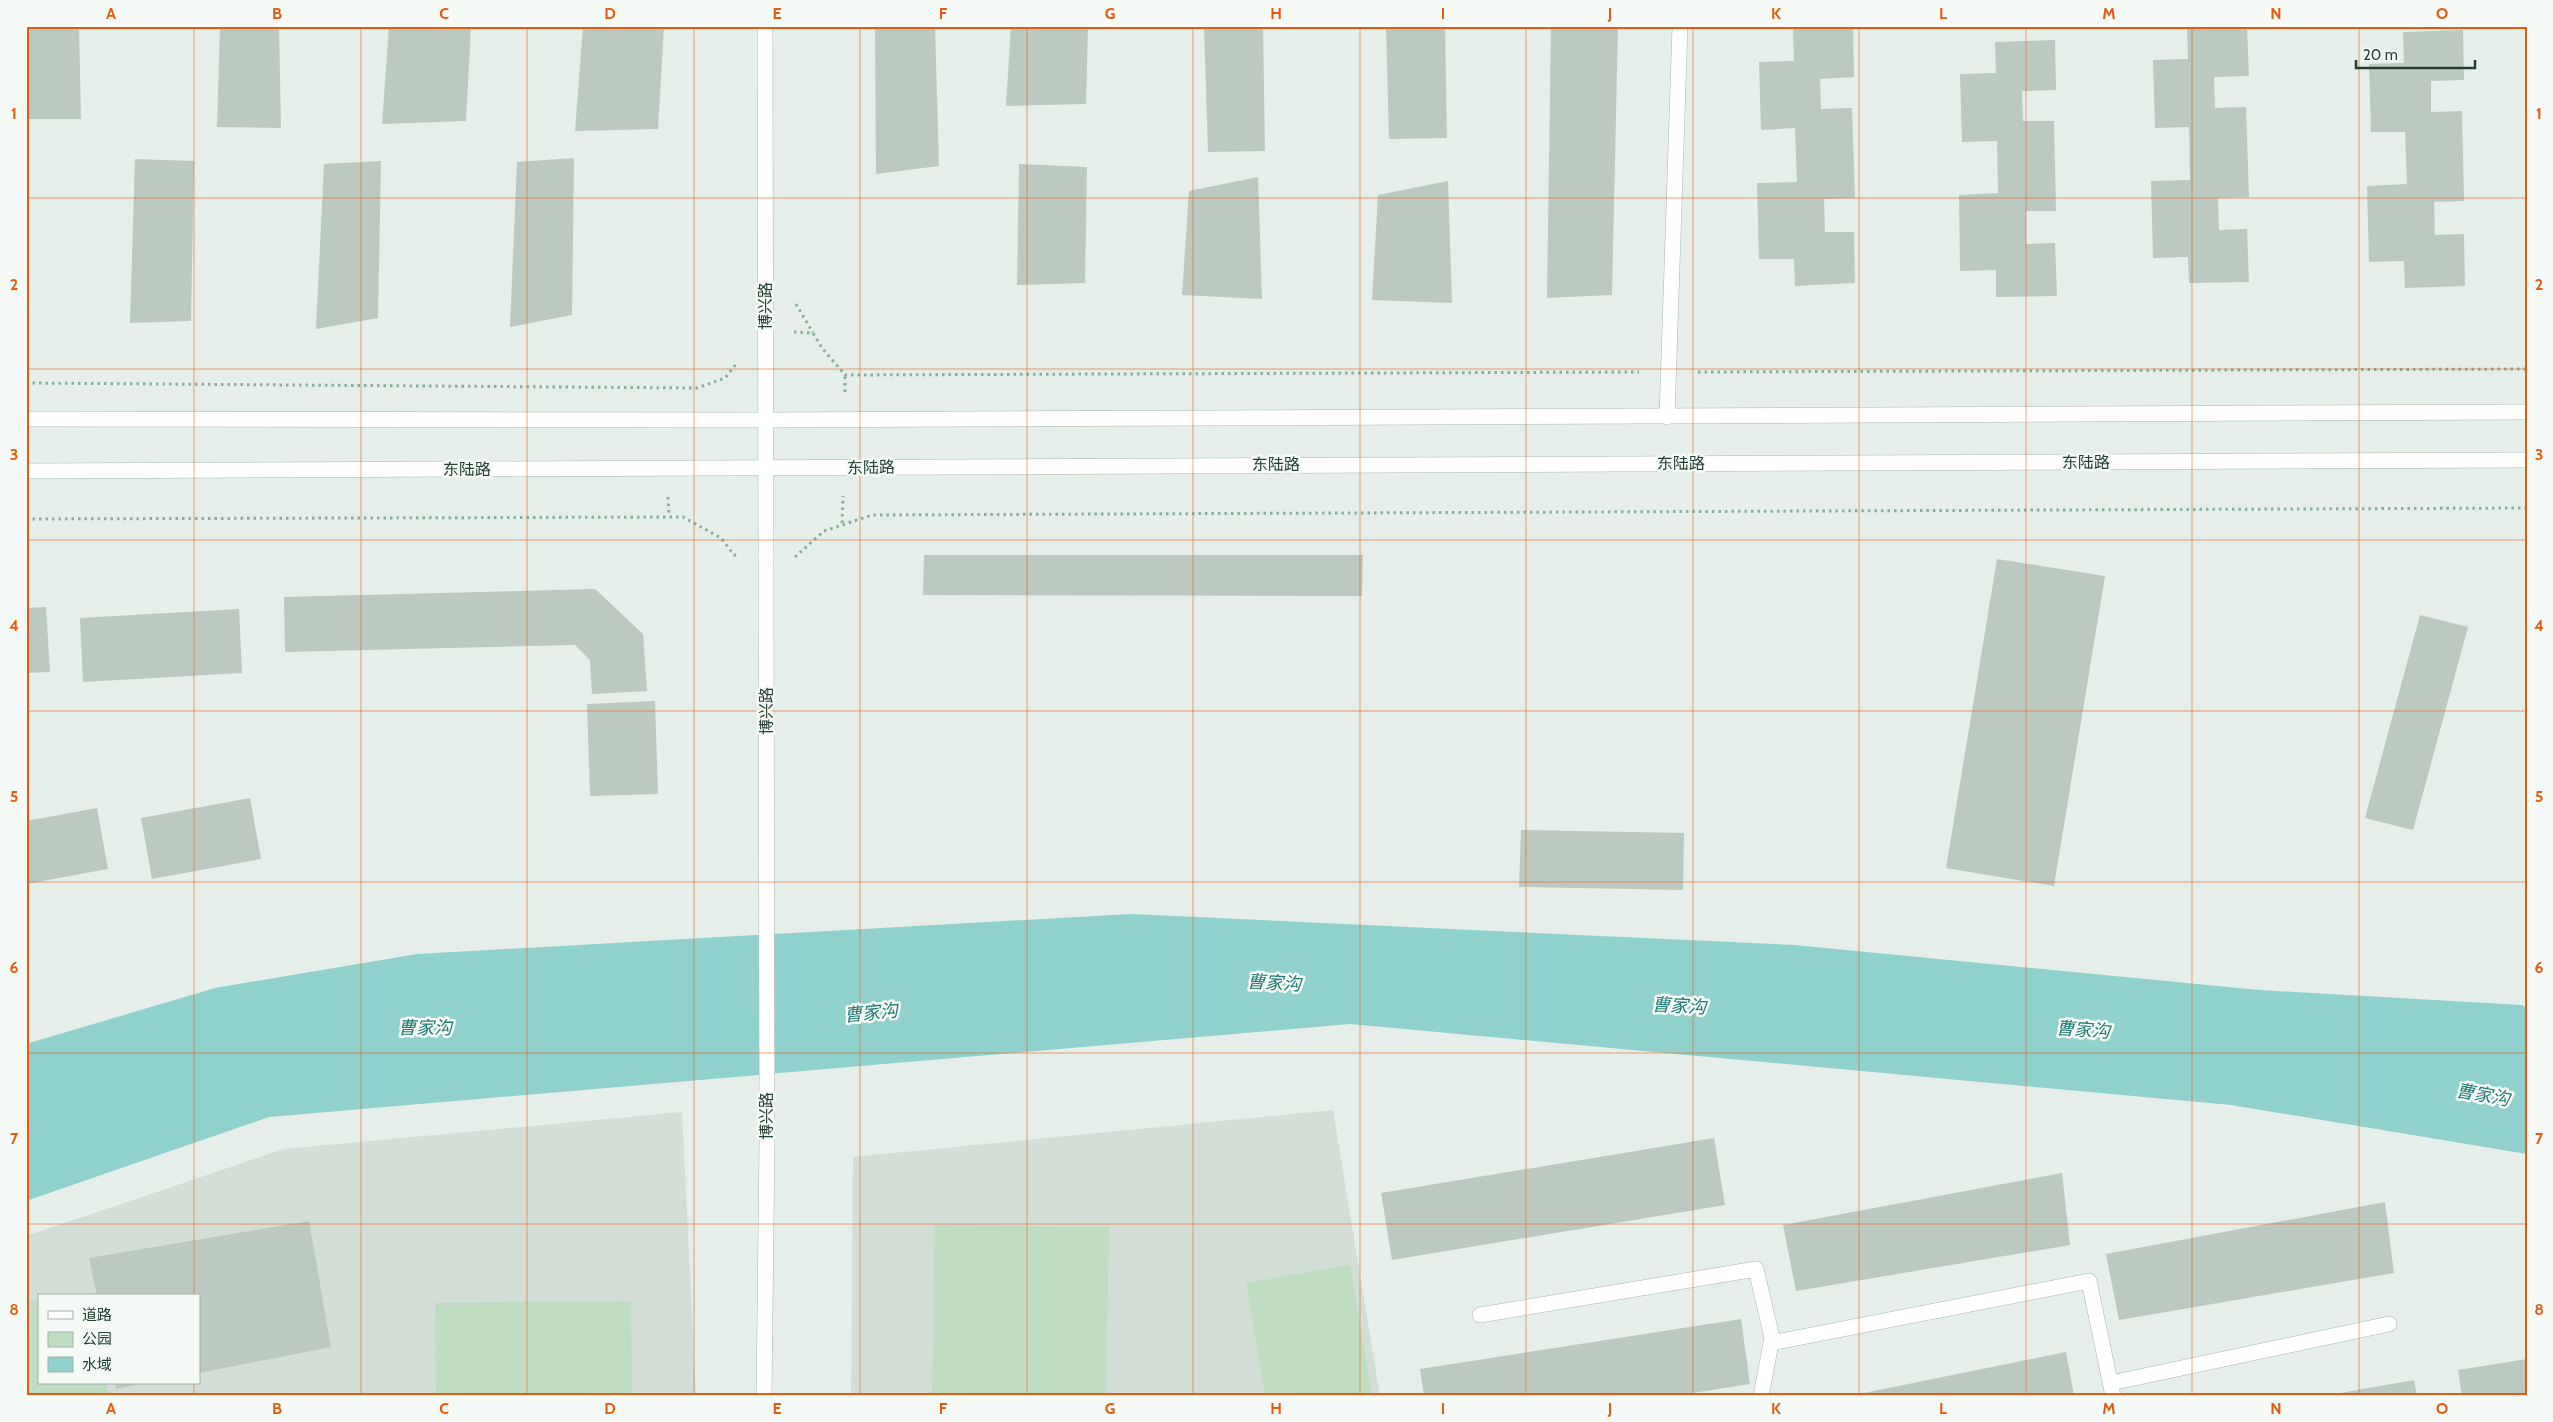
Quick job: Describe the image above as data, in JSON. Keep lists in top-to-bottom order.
{
  "streets": {
    "main road": ["博兴路", "东陆路"]
  },
  "crossings": [
    ["博兴路", "东陆路"]
  ],
  "water": ["曹家沟"],
  "legend": ["道路", "公园", "水域"],
  "scale_bar": "20 m",
  "grid": {
    "columns": [
      "A",
      "B",
      "C",
      "D",
      "E",
      "F",
      "G",
      "H",
      "I",
      "J",
      "K",
      "L",
      "M",
      "N",
      "O"
    ],
    "rows": [
      "1",
      "2",
      "3",
      "4",
      "5",
      "6",
      "7",
      "8"
    ]
  }
}
